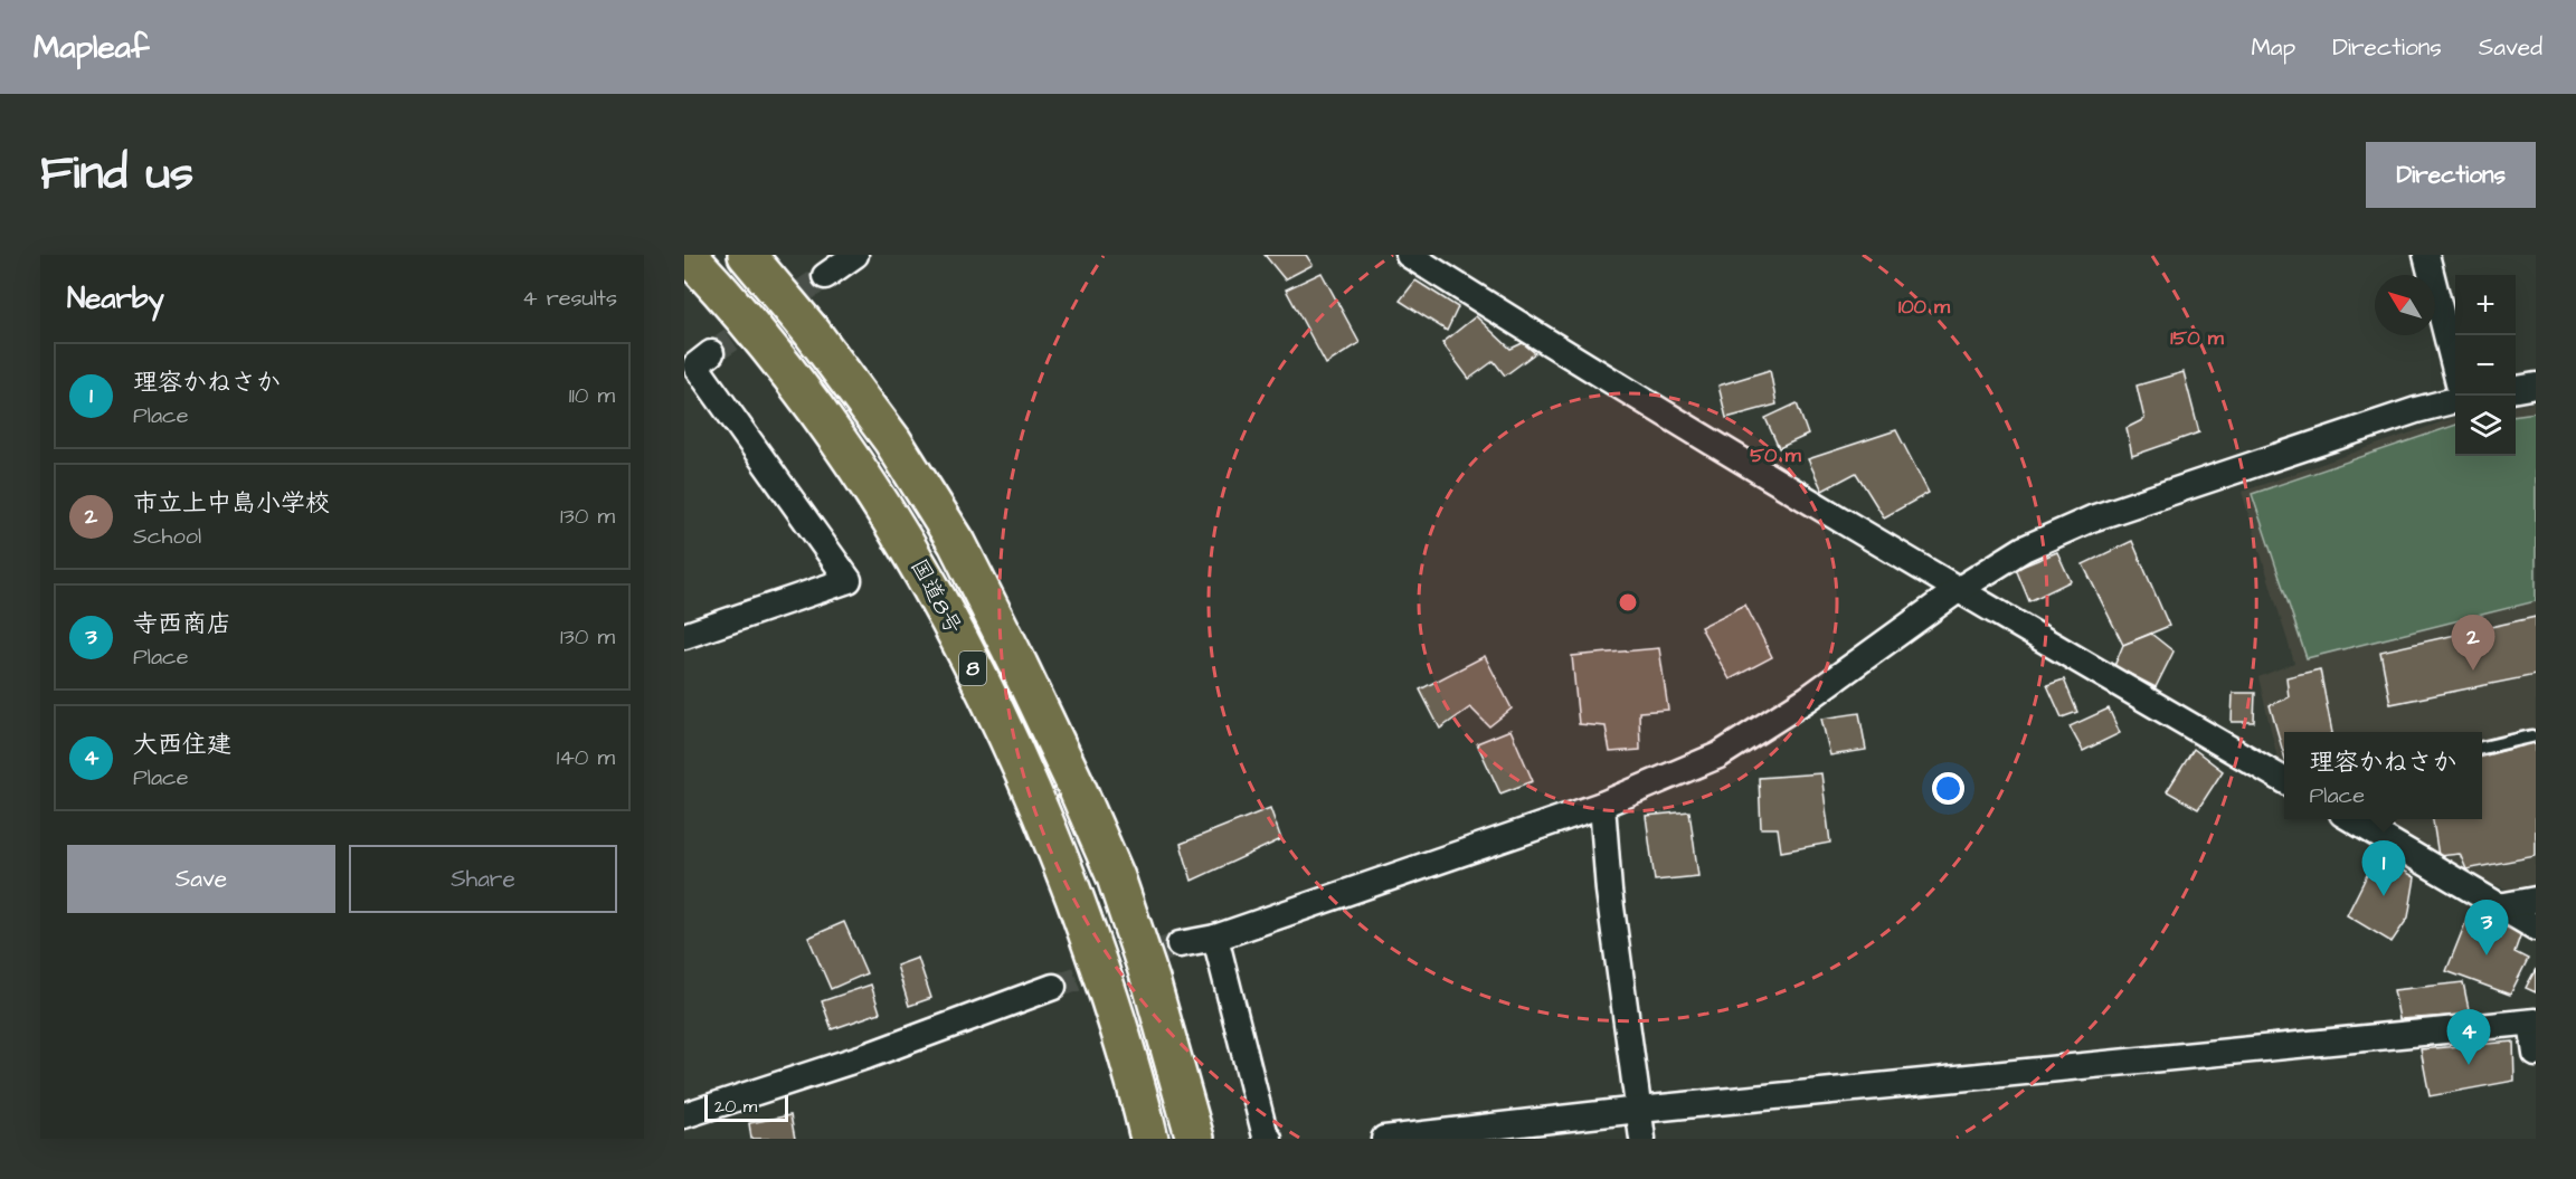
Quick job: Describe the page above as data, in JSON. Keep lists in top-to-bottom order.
{
  "streets": {
    "highway": ["国道8号", "8"]
  },
  "scale_bar": "20 m",
  "north": "top left",
  "page": {
    "header": "Mapleaf",
    "nav": ["Map", "Directions", "Saved"],
    "title": "Find us",
    "buttons": [
      "Directions",
      ["Save", "Share"]
    ],
    "heading": ["Nearby", "4 results"],
    "map_buttons": ["+", "−"],
    "list": [
      {
        "mark": "1",
        "name": "理容かねさか",
        "note": "Place",
        "value": "110 m"
      },
      {
        "mark": "2",
        "name": "市立上中島小学校",
        "note": "School",
        "value": "130 m"
      },
      {
        "mark": "3",
        "name": "寺西商店",
        "note": "Place",
        "value": "130 m"
      },
      {
        "mark": "4",
        "name": "大西住建",
        "note": "Place",
        "value": "140 m"
      }
    ],
    "pins": [
      "2",
      "1",
      "3",
      "4"
    ],
    "popup": ["理容かねさか", "Place"],
    "scale": "20 m"
  },
  "rings": ["100 m", "150 m", "50 m"]
}
